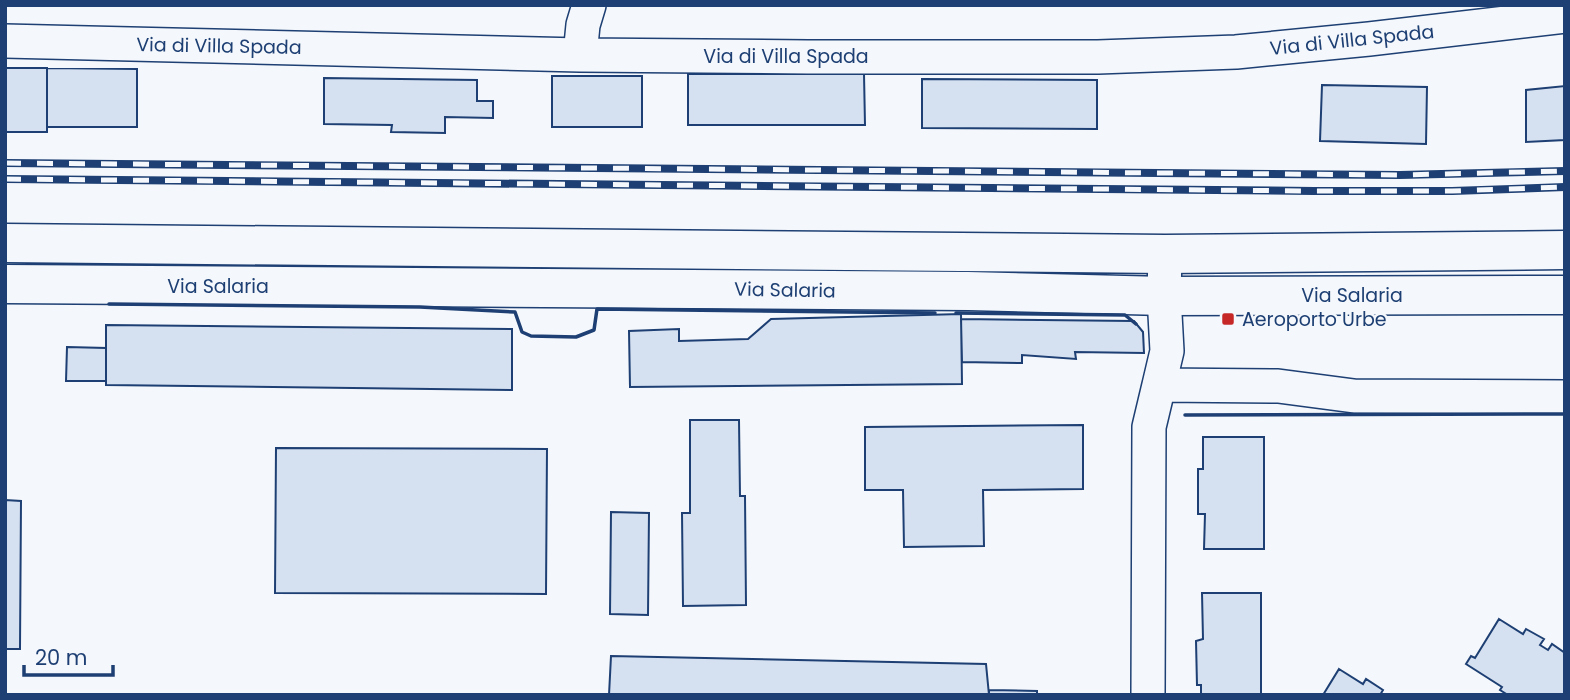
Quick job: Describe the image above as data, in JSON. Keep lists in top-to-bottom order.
{
  "streets": {
    "main road": ["Via Salaria"],
    "street": ["Via di Villa Spada"]
  },
  "places": {
    "transit": ["Aeroporto Urbe"]
  },
  "scale_bar": "20 m"
}
